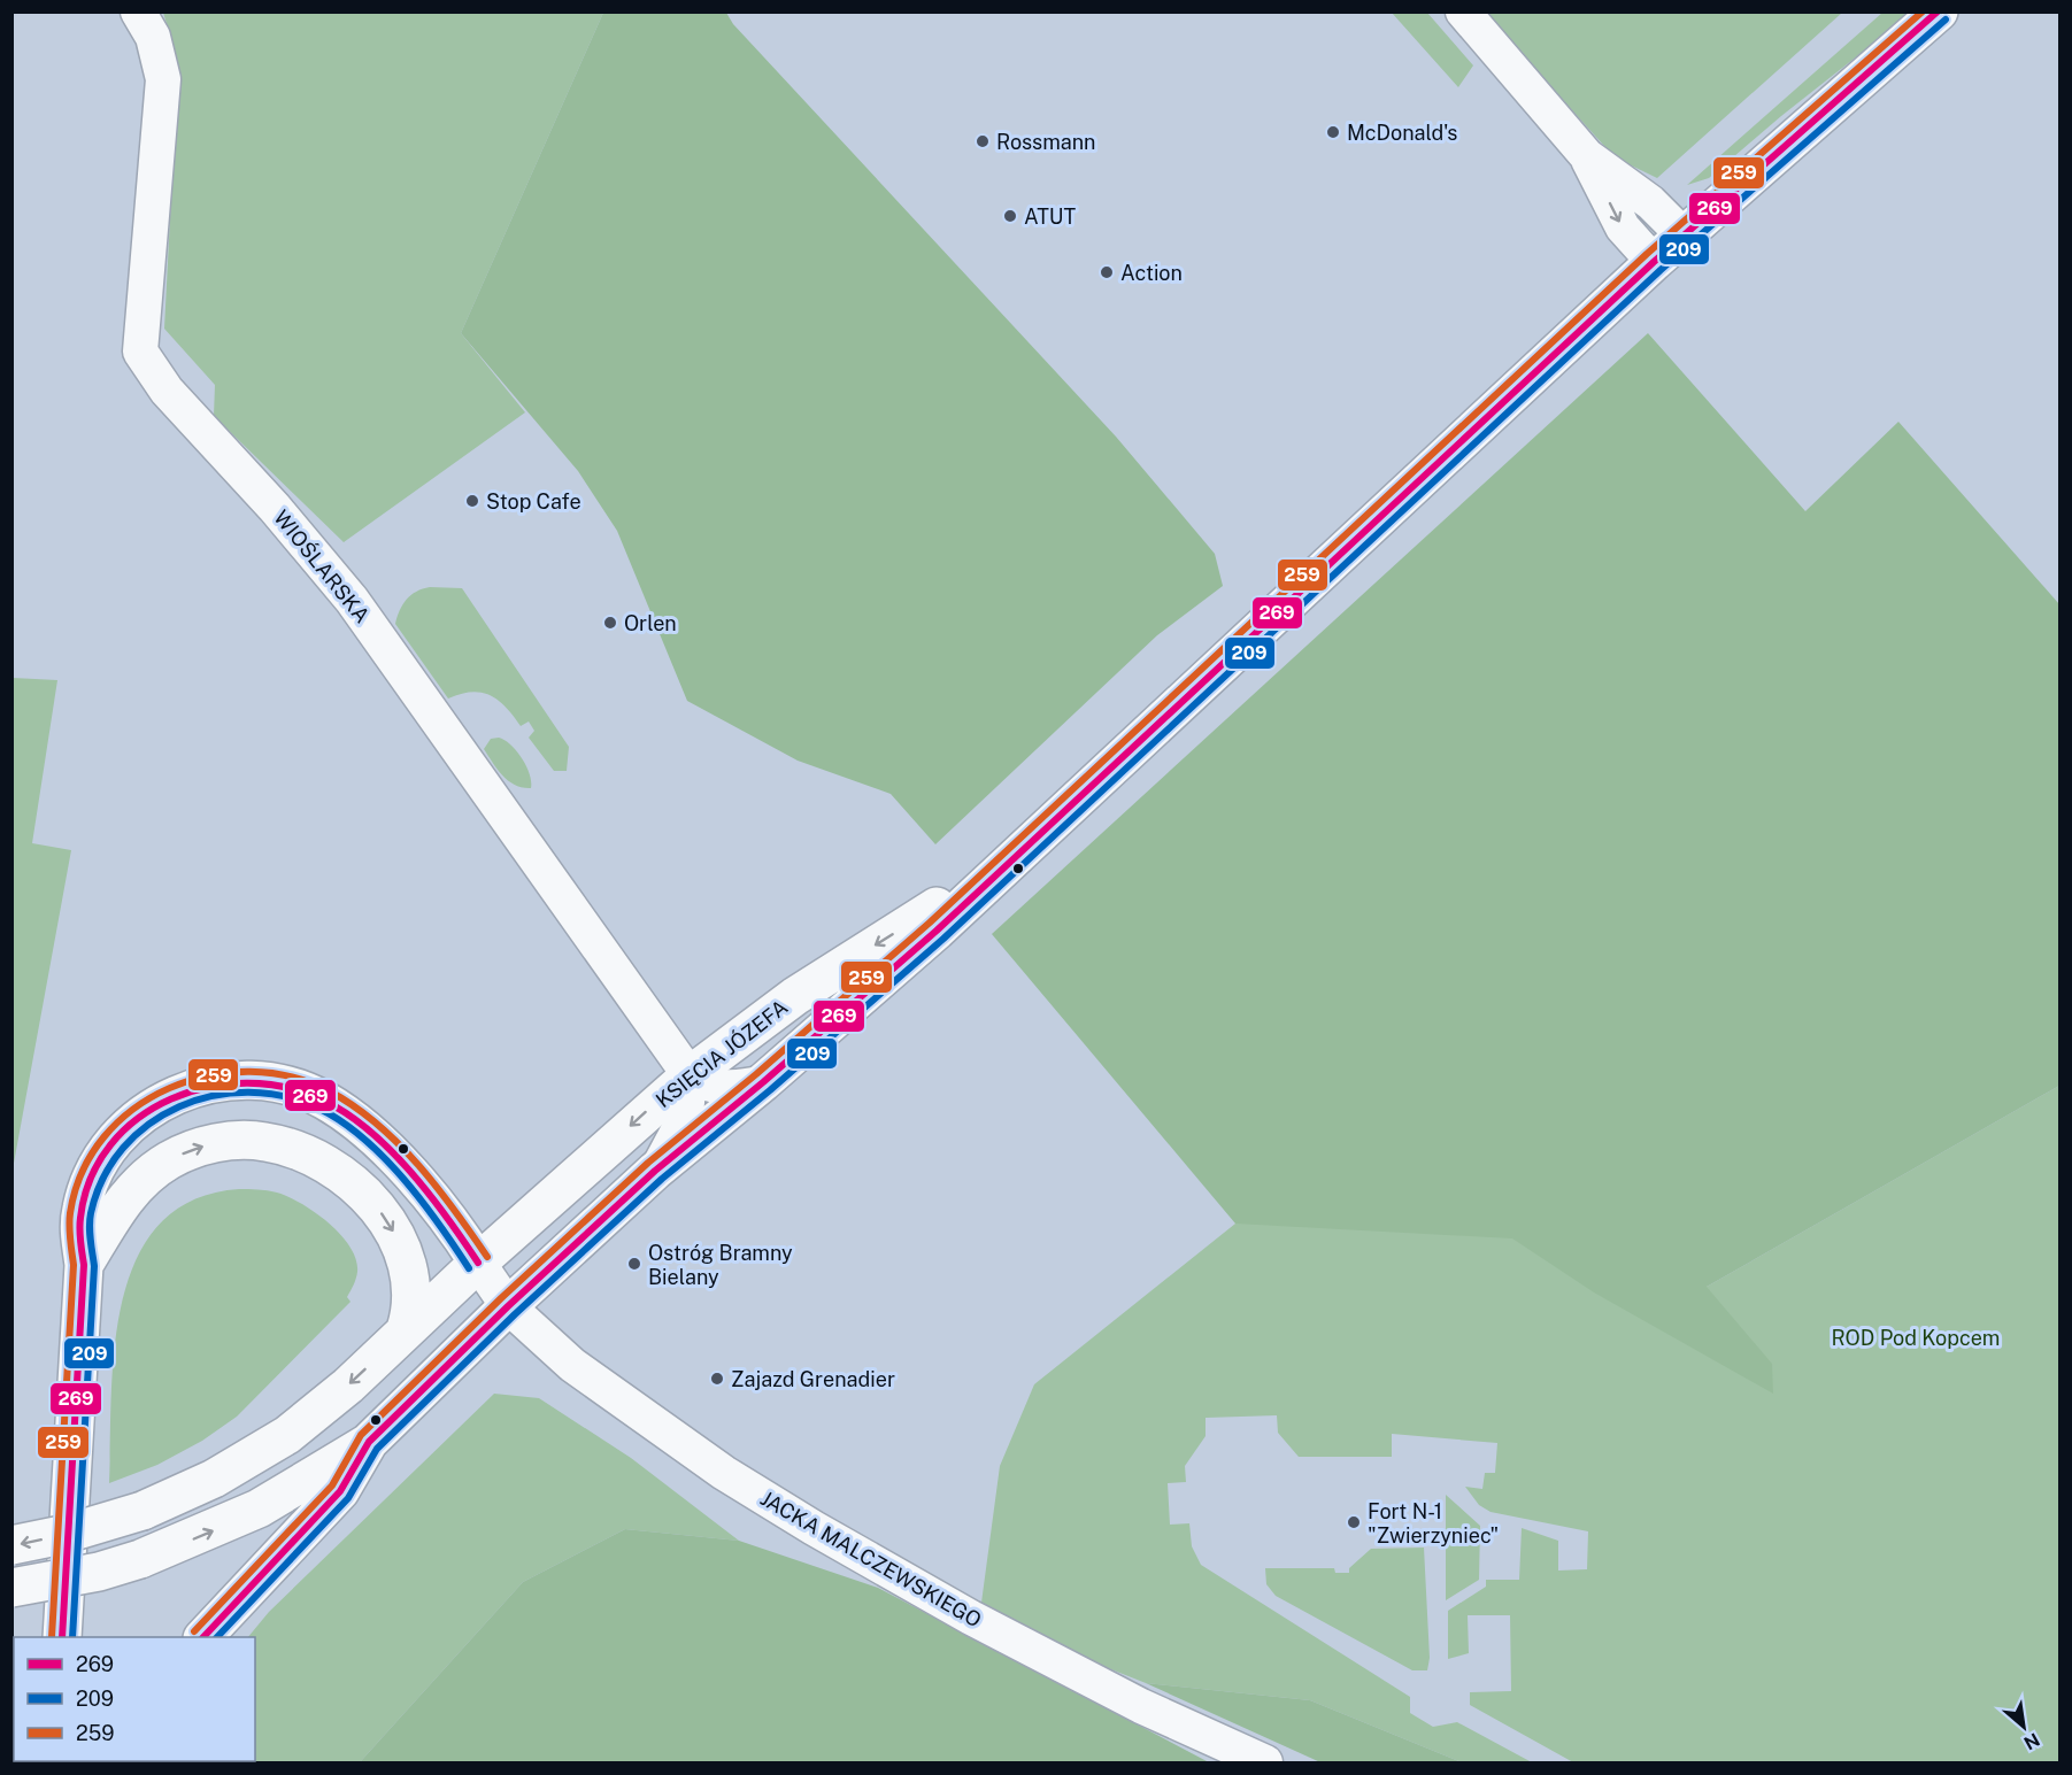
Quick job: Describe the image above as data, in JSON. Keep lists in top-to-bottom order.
{
  "streets": {
    "main road": ["KSIĘCIA JÓZEFA"],
    "street": ["WIOŚLARSKA", "JACKA MALCZEWSKIEGO"]
  },
  "crossings": [
    ["WIOŚLARSKA", "KSIĘCIA JÓZEFA"],
    ["KSIĘCIA JÓZEFA", "JACKA MALCZEWSKIEGO"]
  ],
  "parks": ["ROD Pod Kopcem"],
  "places": [
    "McDonald's",
    "Rossmann",
    "ATUT",
    "Action",
    "Stop Cafe",
    "Orlen",
    "Ostróg Bramny Bielany",
    "Zajazd Grenadier",
    "Fort N-1 \"Zwierzyniec\""
  ],
  "lines": ["transit line 269", "transit line 259", "transit line 209"],
  "legend": ["269", "209", "259"],
  "north": "bottom right"
}
